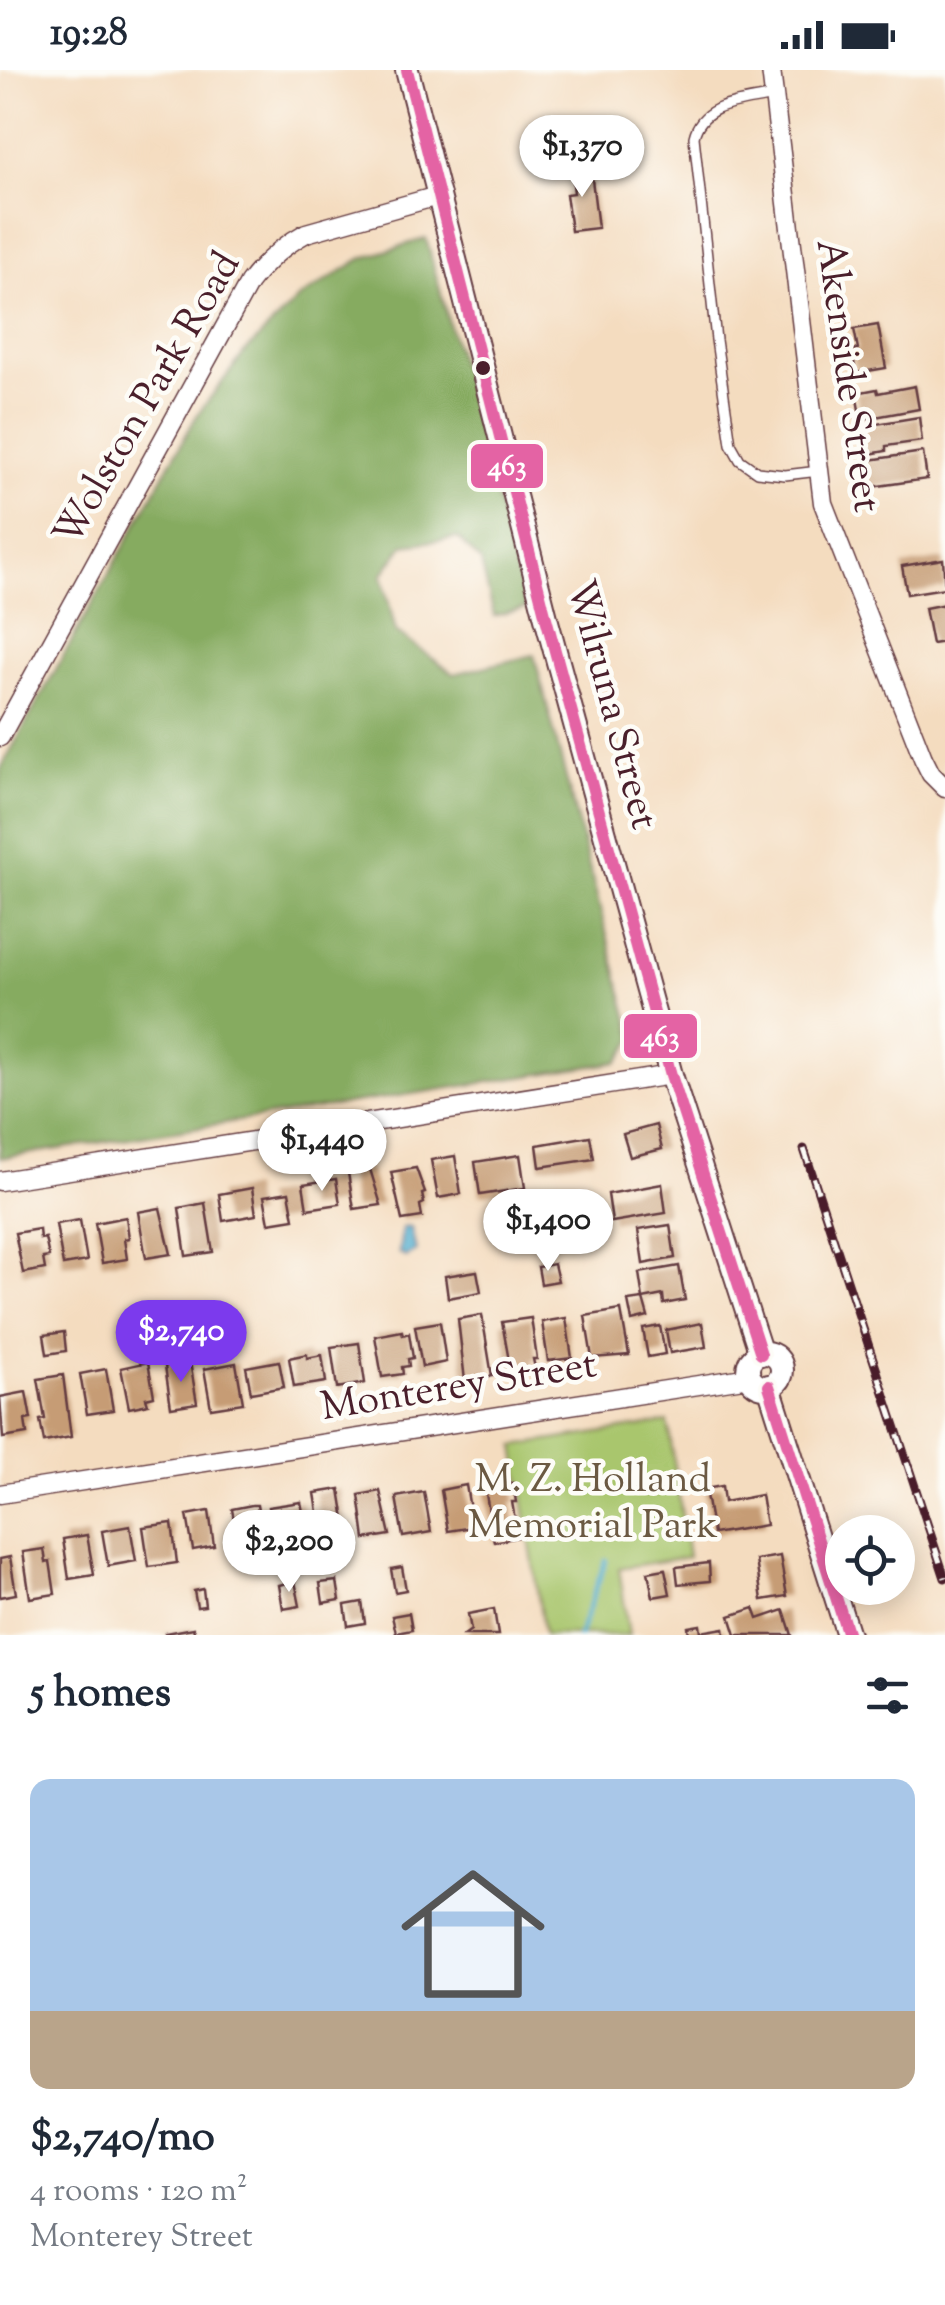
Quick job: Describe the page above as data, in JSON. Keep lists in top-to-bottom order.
{
  "streets": {
    "main road": ["Wilruna Street"],
    "street": ["Akenside Street", "Wolston Park Road", "Monterey Street"]
  },
  "crossings": [
    ["Wolston Park Road", "Wilruna Street"],
    ["Wilruna Street", "Monterey Street"]
  ],
  "parks": ["M. Z. Holland Memorial Park"],
  "lines": ["transit line 463"],
  "page": {
    "status": "19:28",
    "price": [
      "$1,370",
      "$1,440",
      "$1,400",
      "$2,740",
      "$2,200"
    ],
    "heading": "5 homes",
    "list": [
      {
        "name": "$2,740/mo",
        "note": "4 rooms · 120 m² · Monterey Street"
      }
    ]
  }
}
